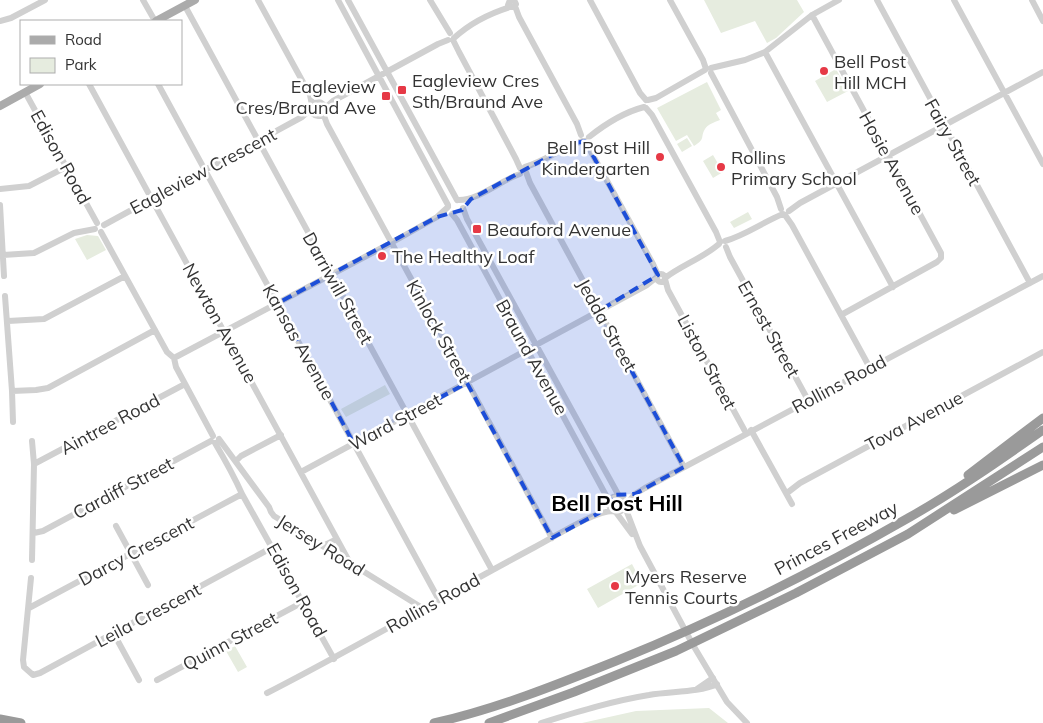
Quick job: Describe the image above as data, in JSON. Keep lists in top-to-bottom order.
{
  "streets": {
    "highway": ["Princes Freeway"],
    "street": [
      "Fairy Street",
      "Edison Road",
      "Hosie Avenue",
      "Eagleview Crescent",
      "Darriwill Street",
      "Newton Avenue",
      "Jedda Street",
      "Ernest Street",
      "Kinlock Street",
      "Kansas Avenue",
      "Braund Avenue",
      "Liston Street",
      "Rollins Road",
      "Tova Avenue",
      "Ward Street",
      "Aintree Road",
      "Cardiff Street",
      "Jersey Road",
      "Darcy Crescent",
      "Leila Crescent",
      "Quinn Street"
    ]
  },
  "crossings": [
    ["Fairy Street", "Rollins Road"],
    ["Fairy Street", "Ward Street"],
    ["Edison Road", "Eagleview Crescent"],
    ["Edison Road", "Rollins Road"],
    ["Edison Road", "Aintree Road"],
    ["Edison Road", "Cardiff Street"],
    ["Edison Road", "Jersey Road"],
    ["Edison Road", "Darcy Crescent"],
    ["Edison Road", "Leila Crescent"],
    ["Edison Road", "Quinn Street"],
    ["Hosie Avenue", "Ward Street"],
    ["Eagleview Crescent", "Darriwill Street"],
    ["Eagleview Crescent", "Newton Avenue"],
    ["Eagleview Crescent", "Kinlock Street"],
    ["Eagleview Crescent", "Kansas Avenue"],
    ["Darriwill Street", "Rollins Road"],
    ["Darriwill Street", "Ward Street"],
    ["Newton Avenue", "Ward Street"],
    ["Newton Avenue", "Jersey Road"],
    ["Jedda Street", "Rollins Road"],
    ["Jedda Street", "Ward Street"],
    ["Ernest Street", "Rollins Road"],
    ["Ernest Street", "Ward Street"],
    ["Kinlock Street", "Rollins Road"],
    ["Kinlock Street", "Ward Street"],
    ["Kansas Avenue", "Rollins Road"],
    ["Kansas Avenue", "Ward Street"],
    ["Braund Avenue", "Rollins Road"],
    ["Braund Avenue", "Ward Street"],
    ["Liston Street", "Rollins Road"],
    ["Liston Street", "Tova Avenue"],
    ["Liston Street", "Ward Street"],
    ["Rollins Road", "Jersey Road"],
    ["Cardiff Street", "Jersey Road"],
    ["Darcy Crescent", "Leila Crescent"]
  ],
  "districts": ["Bell Post Hill"],
  "places": {
    "other": [
      "Bell Post Hill MCH",
      "Bell Post Hill Kindergarten",
      "Rollins Primary School",
      "The Healthy Loaf",
      "Myers Reserve Tennis Courts"
    ],
    "transit": ["Eagleview Cres Sth/Braund Ave", "Eagleview Cres/Braund Ave", "Beauford Avenue"]
  },
  "legend": ["Road", "Park"]
}
